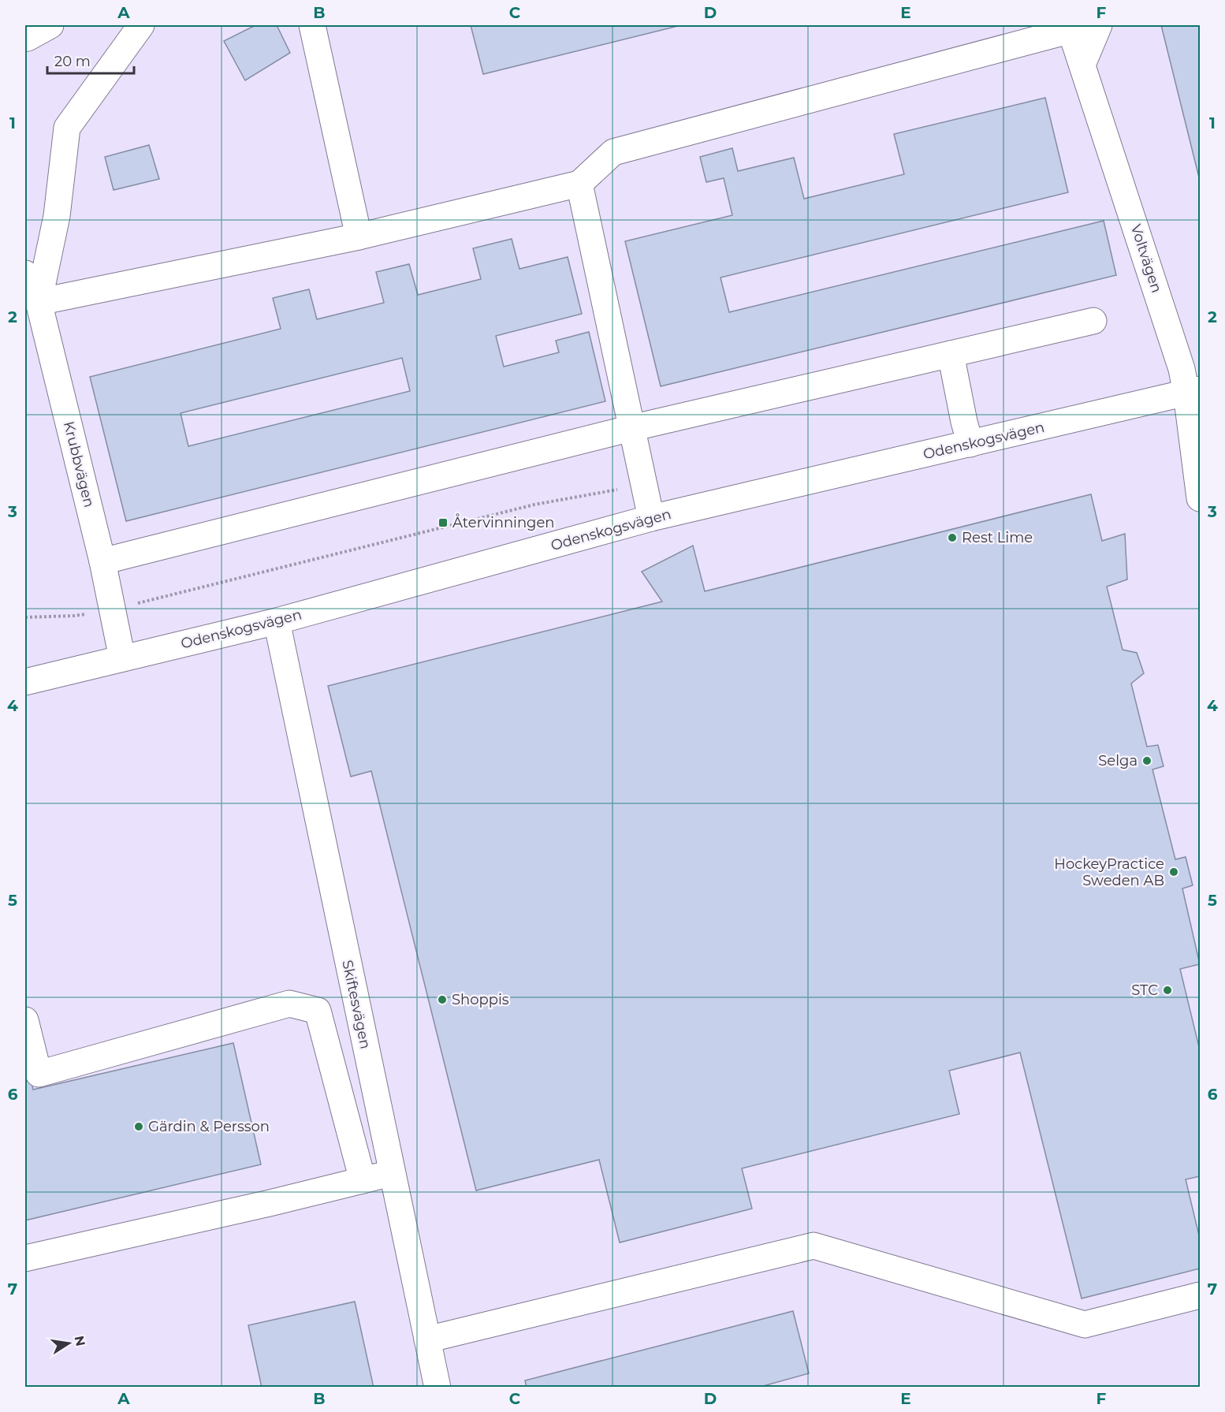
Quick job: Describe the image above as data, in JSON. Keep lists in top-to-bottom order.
{
  "streets": {
    "street": [
      "Voltvägen",
      "Odenskogsvägen",
      "Krubbvägen",
      "Skiftesvägen"
    ]
  },
  "crossings": [
    ["Voltvägen", "Odenskogsvägen"],
    ["Odenskogsvägen", "Krubbvägen"],
    ["Odenskogsvägen", "Skiftesvägen"]
  ],
  "places": {
    "transit": ["Återvinningen"],
    "other": [
      "Rest Lime",
      "Selga",
      "HockeyPractice Sweden AB",
      "STC",
      "Shoppis",
      "Gärdin & Persson"
    ]
  },
  "scale_bar": "20 m",
  "north": "right",
  "grid": {
    "columns": [
      "A",
      "B",
      "C",
      "D",
      "E",
      "F"
    ],
    "rows": [
      "1",
      "2",
      "3",
      "4",
      "5",
      "6",
      "7"
    ]
  }
}
